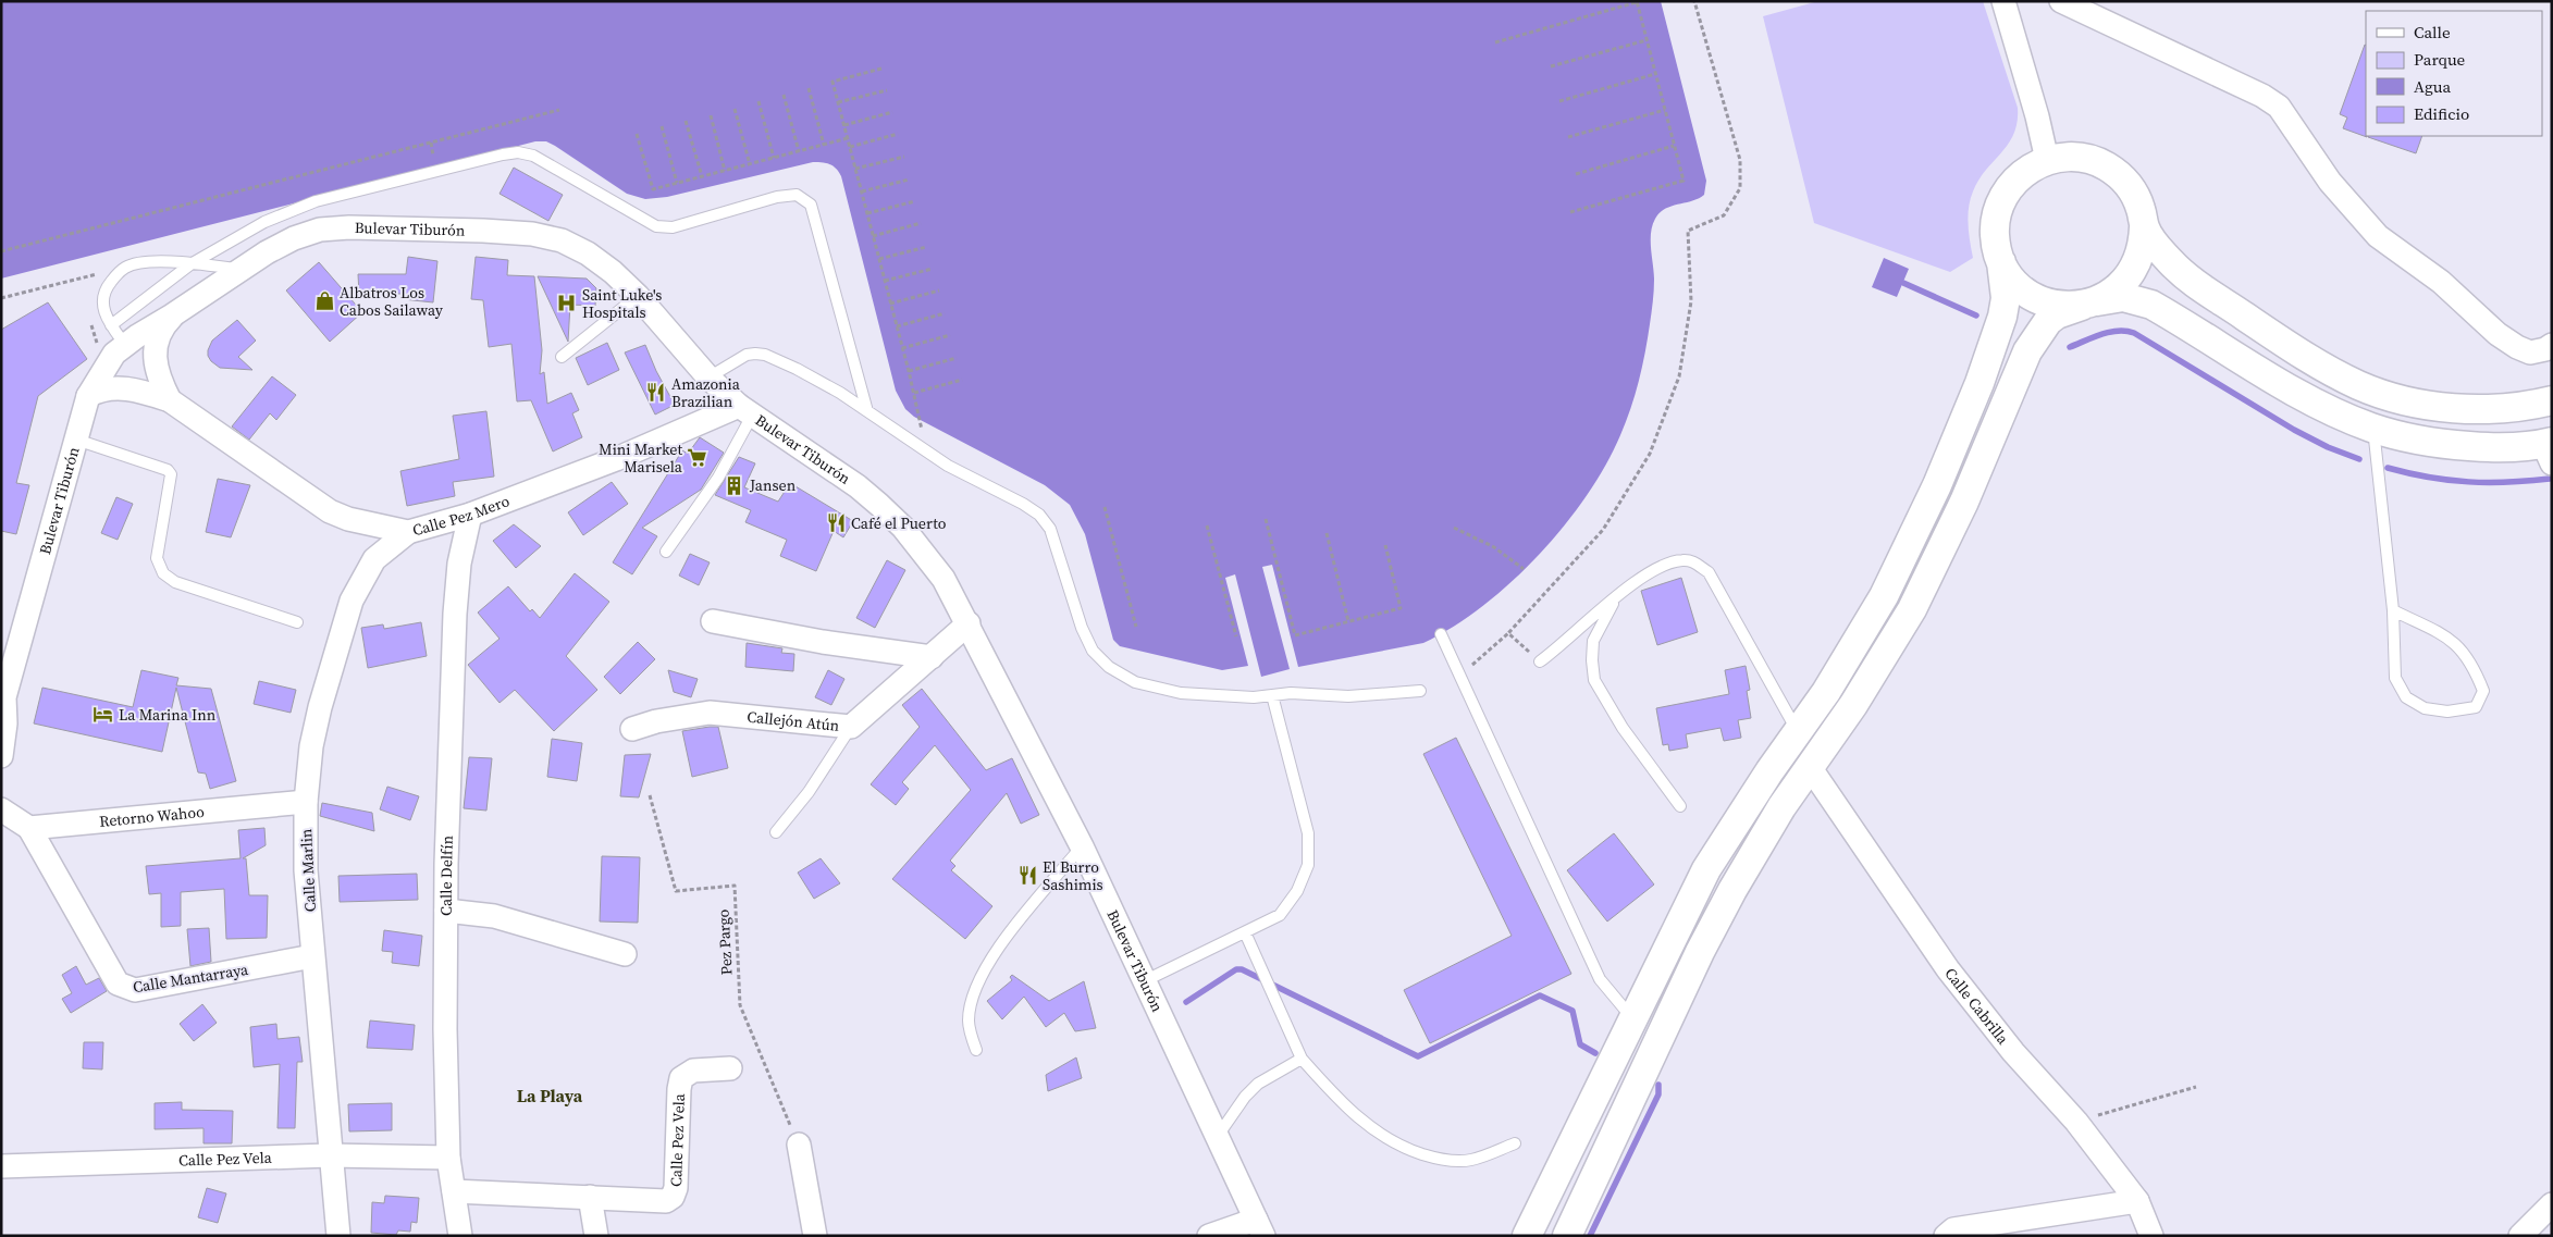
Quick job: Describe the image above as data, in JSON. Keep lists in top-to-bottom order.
{
  "streets": {
    "street": [
      "Bulevar Tiburón",
      "Calle Pez Mero",
      "Callejón Atún",
      "Retorno Wahoo",
      "Calle Marlin",
      "Calle Delfín",
      "Calle Mantarraya",
      "Calle Cabrilla",
      "Calle Pez Vela"
    ],
    "path": ["Pez Pargo"]
  },
  "crossings": [
    ["Bulevar Tiburón", "Calle Pez Mero"],
    ["Bulevar Tiburón", "Callejón Atún"],
    ["Calle Pez Mero", "Calle Marlin"],
    ["Calle Pez Mero", "Calle Delfín"],
    ["Retorno Wahoo", "Calle Marlin"],
    ["Retorno Wahoo", "Calle Mantarraya"],
    ["Calle Marlin", "Calle Mantarraya"],
    ["Calle Marlin", "Calle Pez Vela"],
    ["Calle Delfín", "Calle Pez Vela"]
  ],
  "districts": ["La Playa"],
  "places": {
    "shop": ["Albatros Los Cabos Sailaway"],
    "hospital": ["Saint Luke's Hospitals"],
    "restaurant": ["Amazonia Brazilian", "Café el Puerto", "El Burro Sashimis"],
    "supermarket": ["Mini Market Marisela"],
    "building": ["Jansen"],
    "hotel": ["La Marina Inn"]
  },
  "legend": [
    "Calle",
    "Parque",
    "Agua",
    "Edificio"
  ]
}
